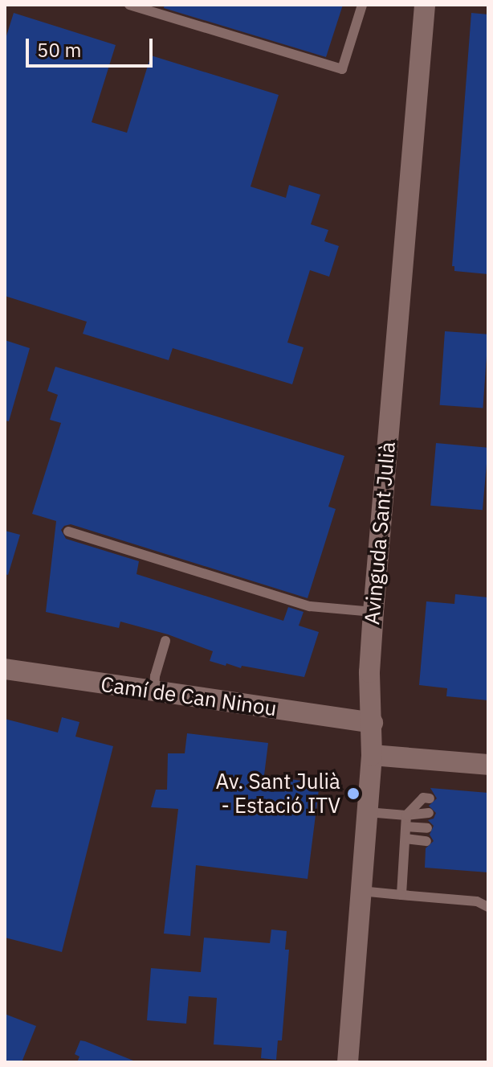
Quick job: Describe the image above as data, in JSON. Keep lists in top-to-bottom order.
{
  "streets": {
    "street": ["Avinguda Sant Julià", "Camí de Can Ninou"]
  },
  "crossings": [
    ["Avinguda Sant Julià", "Camí de Can Ninou"]
  ],
  "places": ["Av. Sant Julià - Estació ITV"],
  "scale_bar": "50 m"
}
